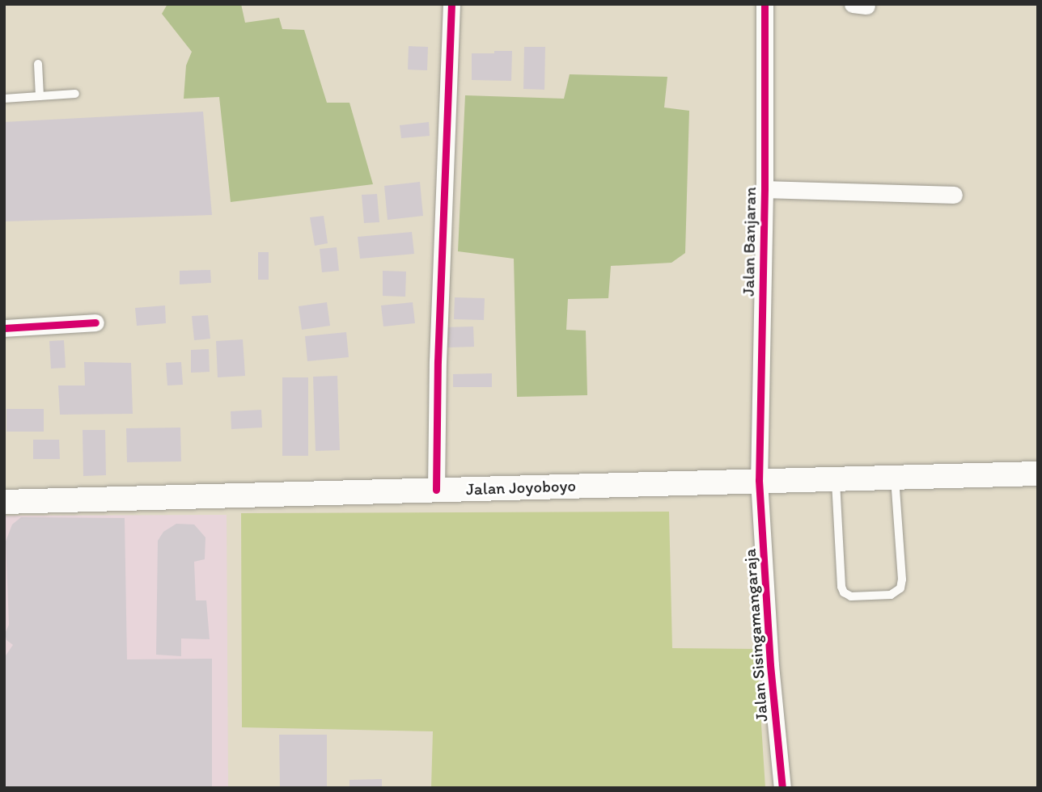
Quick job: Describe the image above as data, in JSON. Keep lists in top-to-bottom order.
{
  "streets": {
    "main road": ["Jalan Joyoboyo"],
    "street": ["Jalan Banjaran", "Jalan Sisingamangaraja"]
  },
  "crossings": [
    ["Jalan Banjaran", "Jalan Joyoboyo"],
    ["Jalan Banjaran", "Jalan Sisingamangaraja"],
    ["Jalan Joyoboyo", "Jalan Sisingamangaraja"]
  ]
}
